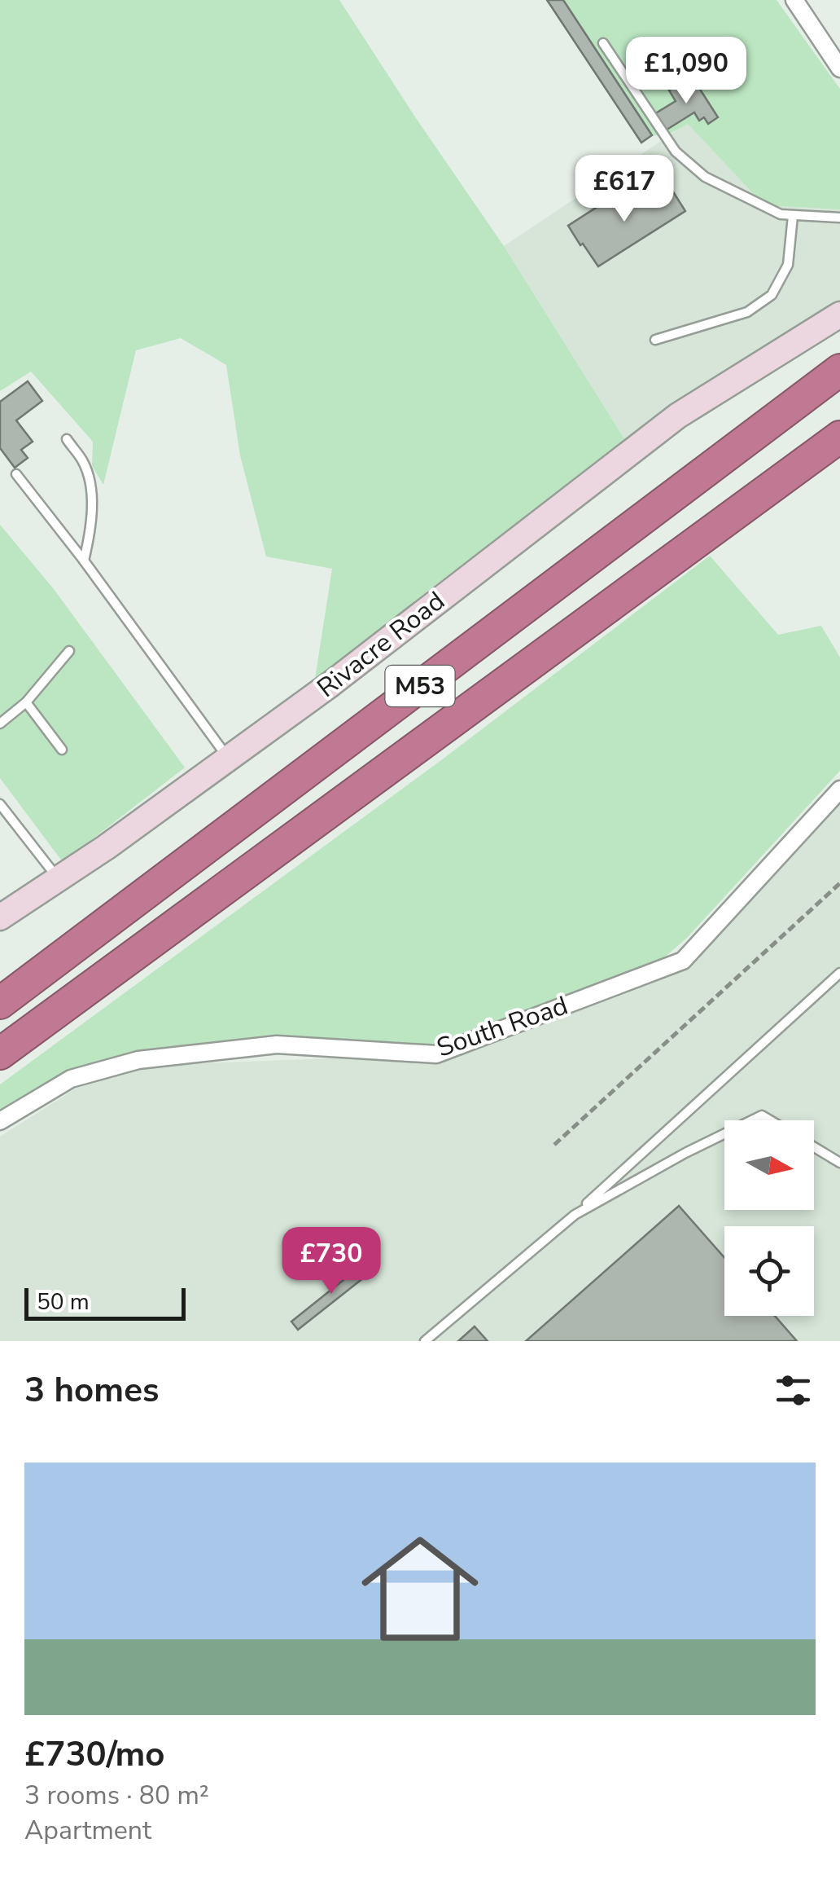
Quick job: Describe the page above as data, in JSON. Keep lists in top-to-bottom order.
{
  "streets": {
    "highway": ["M53"],
    "main road": ["Rivacre Road"],
    "street": ["South Road"]
  },
  "scale_bar": "50 m",
  "north": "right",
  "page": {
    "price": ["£1,090", "£617", "£730"],
    "scale": "50 m",
    "heading": "3 homes",
    "list": [
      {
        "name": "£730/mo",
        "note": "3 rooms · 80 m² · Apartment"
      }
    ]
  }
}
